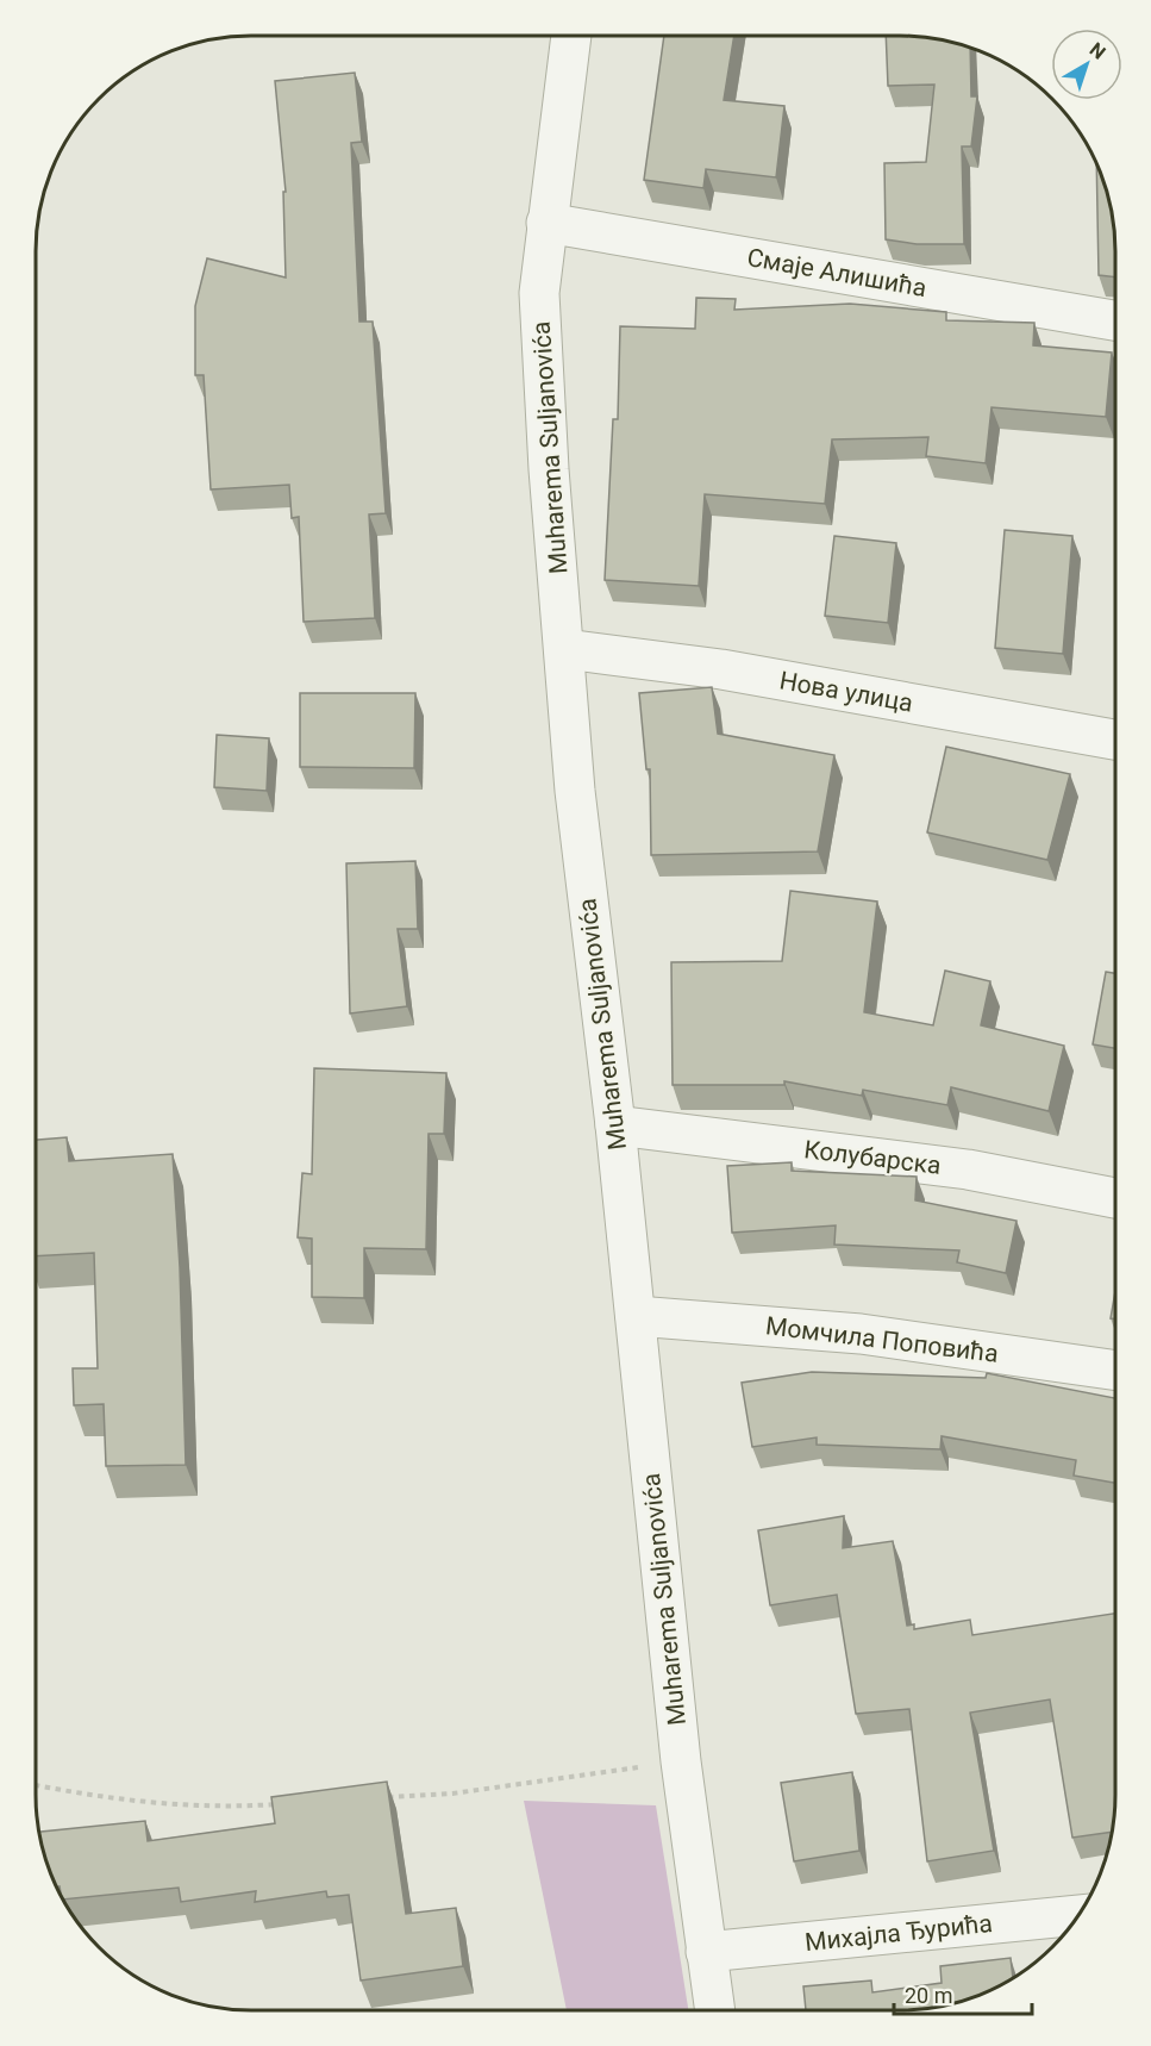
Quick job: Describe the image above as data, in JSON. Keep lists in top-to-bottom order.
{
  "streets": {
    "street": [
      "Смаје Алишића",
      "Muharema Suljanovića",
      "Нова улица",
      "Колубарска",
      "Момчила Поповића",
      "Михајла Ђурића"
    ]
  },
  "crossings": [
    ["Смаје Алишића", "Muharema Suljanovića"],
    ["Muharema Suljanovića", "Нова улица"],
    ["Muharema Suljanovića", "Колубарска"],
    ["Muharema Suljanovića", "Момчила Поповића"],
    ["Muharema Suljanovića", "Михајла Ђурића"]
  ],
  "scale_bar": "20 m",
  "north": "top right"
}
